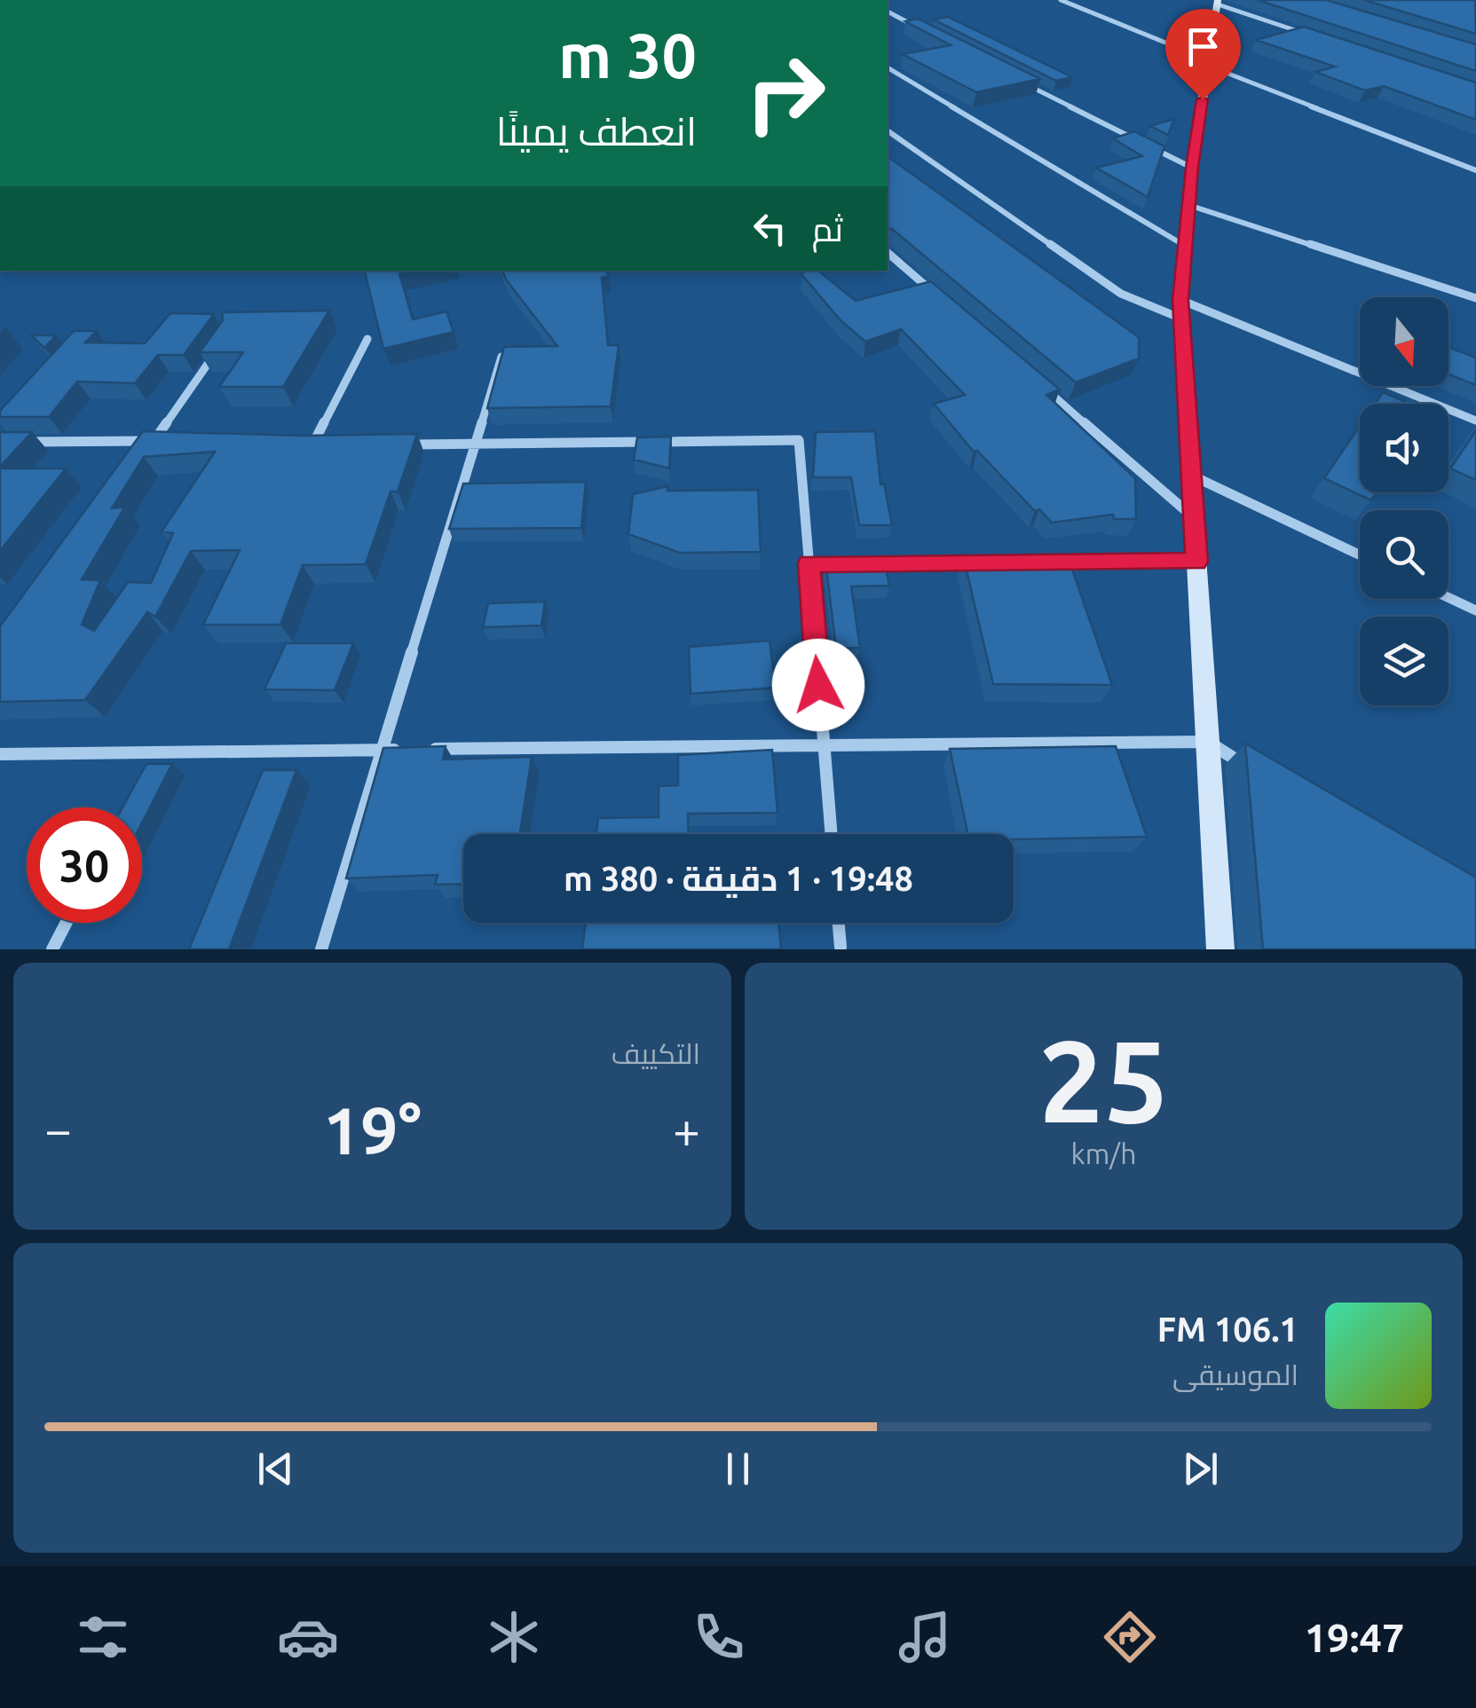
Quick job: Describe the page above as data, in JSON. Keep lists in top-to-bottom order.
{
  "north": "bottom",
  "page": {
    "turn": ["30 m", "انعطف يمينًا"],
    "then": "ثم",
    "limit": "30",
    "trip": "19:48 · 1 دقيقة · 380 m",
    "tile": [
      ["25", "km/h"],
      "التكييف"
    ],
    "heat": ["−", "19°", "+"],
    "song": ["106.1 FM", "الموسيقى"],
    "tabs": "19:47"
  }
}
